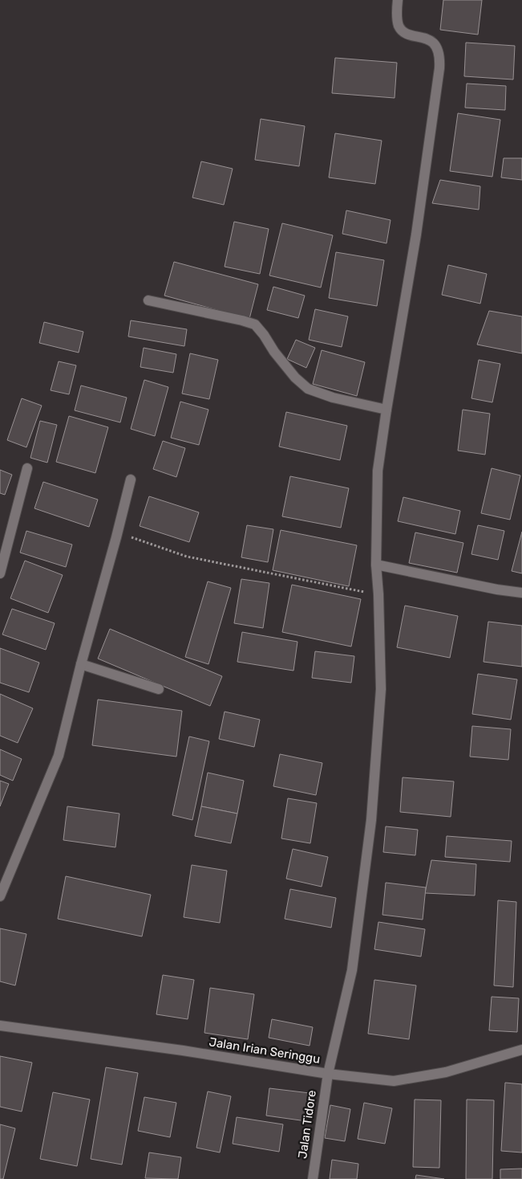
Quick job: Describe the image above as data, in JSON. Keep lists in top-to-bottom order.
{
  "streets": {
    "street": ["Jalan Irian Seringgu", "Jalan Tidore"]
  },
  "crossings": [
    ["Jalan Irian Seringgu", "Jalan Tidore"]
  ]
}
